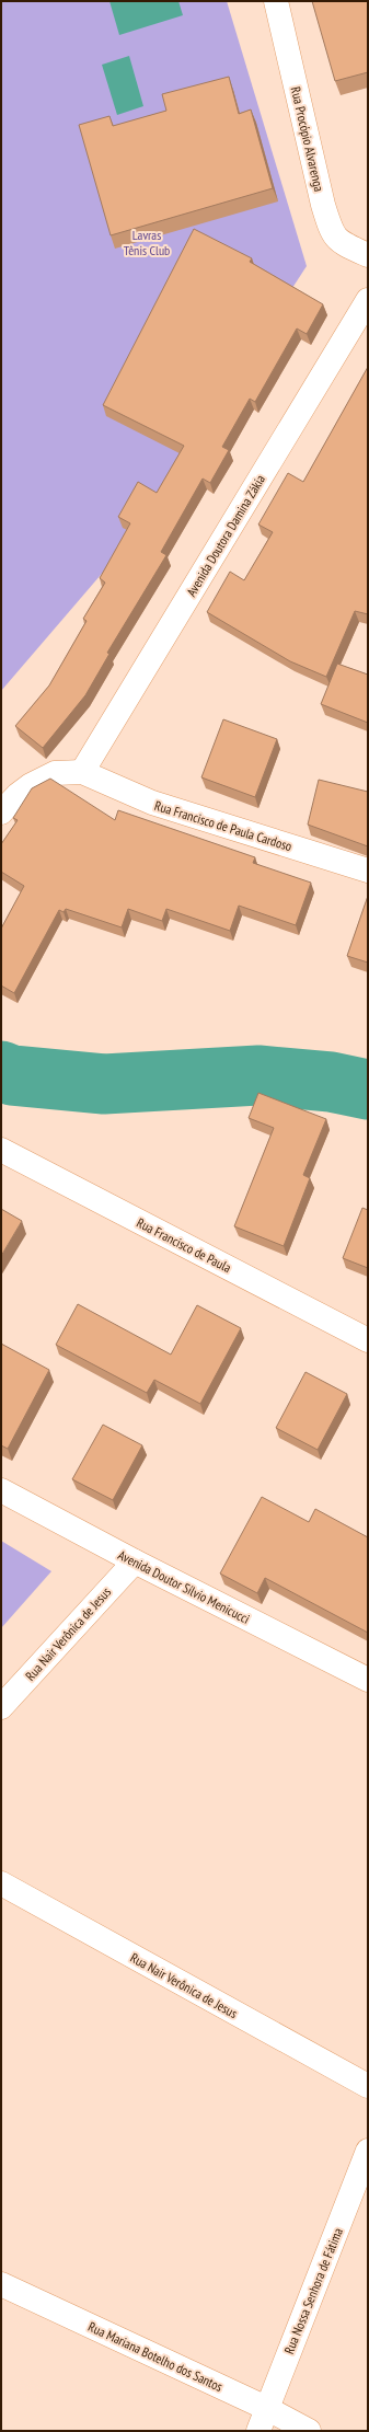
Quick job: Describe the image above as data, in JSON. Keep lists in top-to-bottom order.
{
  "streets": {
    "street": [
      "Rua Procópio Alvarenga",
      "Avenida Doutora Damina Zákia",
      "Rua Francisco de Paula Cardoso",
      "Rua Francisco de Paula",
      "Avenida Doutor Sílvio Menicucci",
      "Rua Nair Verônica de Jesus",
      "Rua Nossa Senhora de Fátima",
      "Rua Mariana Botelho dos Santos"
    ]
  },
  "crossings": [
    ["Avenida Doutora Damina Zákia", "Rua Francisco de Paula Cardoso"],
    ["Avenida Doutor Sílvio Menicucci", "Rua Nair Verônica de Jesus"],
    ["Rua Nossa Senhora de Fátima", "Rua Mariana Botelho dos Santos"]
  ],
  "parks": ["Lavras Tênis Club"]
}
